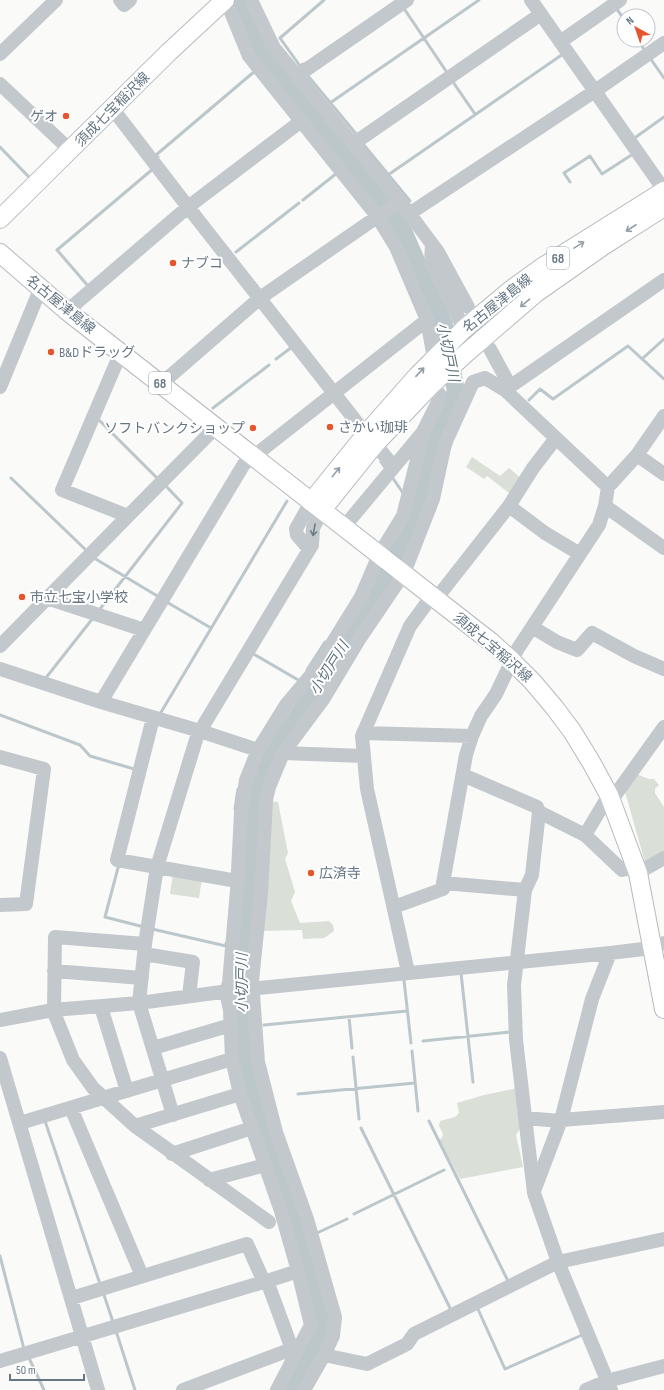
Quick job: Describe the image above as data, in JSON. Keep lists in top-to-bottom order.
{
  "streets": {
    "main road": ["須成七宝稲沢線", "68", "名古屋津島線"]
  },
  "crossings": [
    ["須成七宝稲沢線", "名古屋津島線"]
  ],
  "water": ["小切戸川"],
  "places": [
    "ゲオ",
    "ナブコ",
    "B&Dドラッグ",
    "さかい珈琲",
    "ソフトバンクショップ",
    "市立七宝小学校",
    "広済寺"
  ],
  "scale_bar": "50 m",
  "north": "top left"
}
